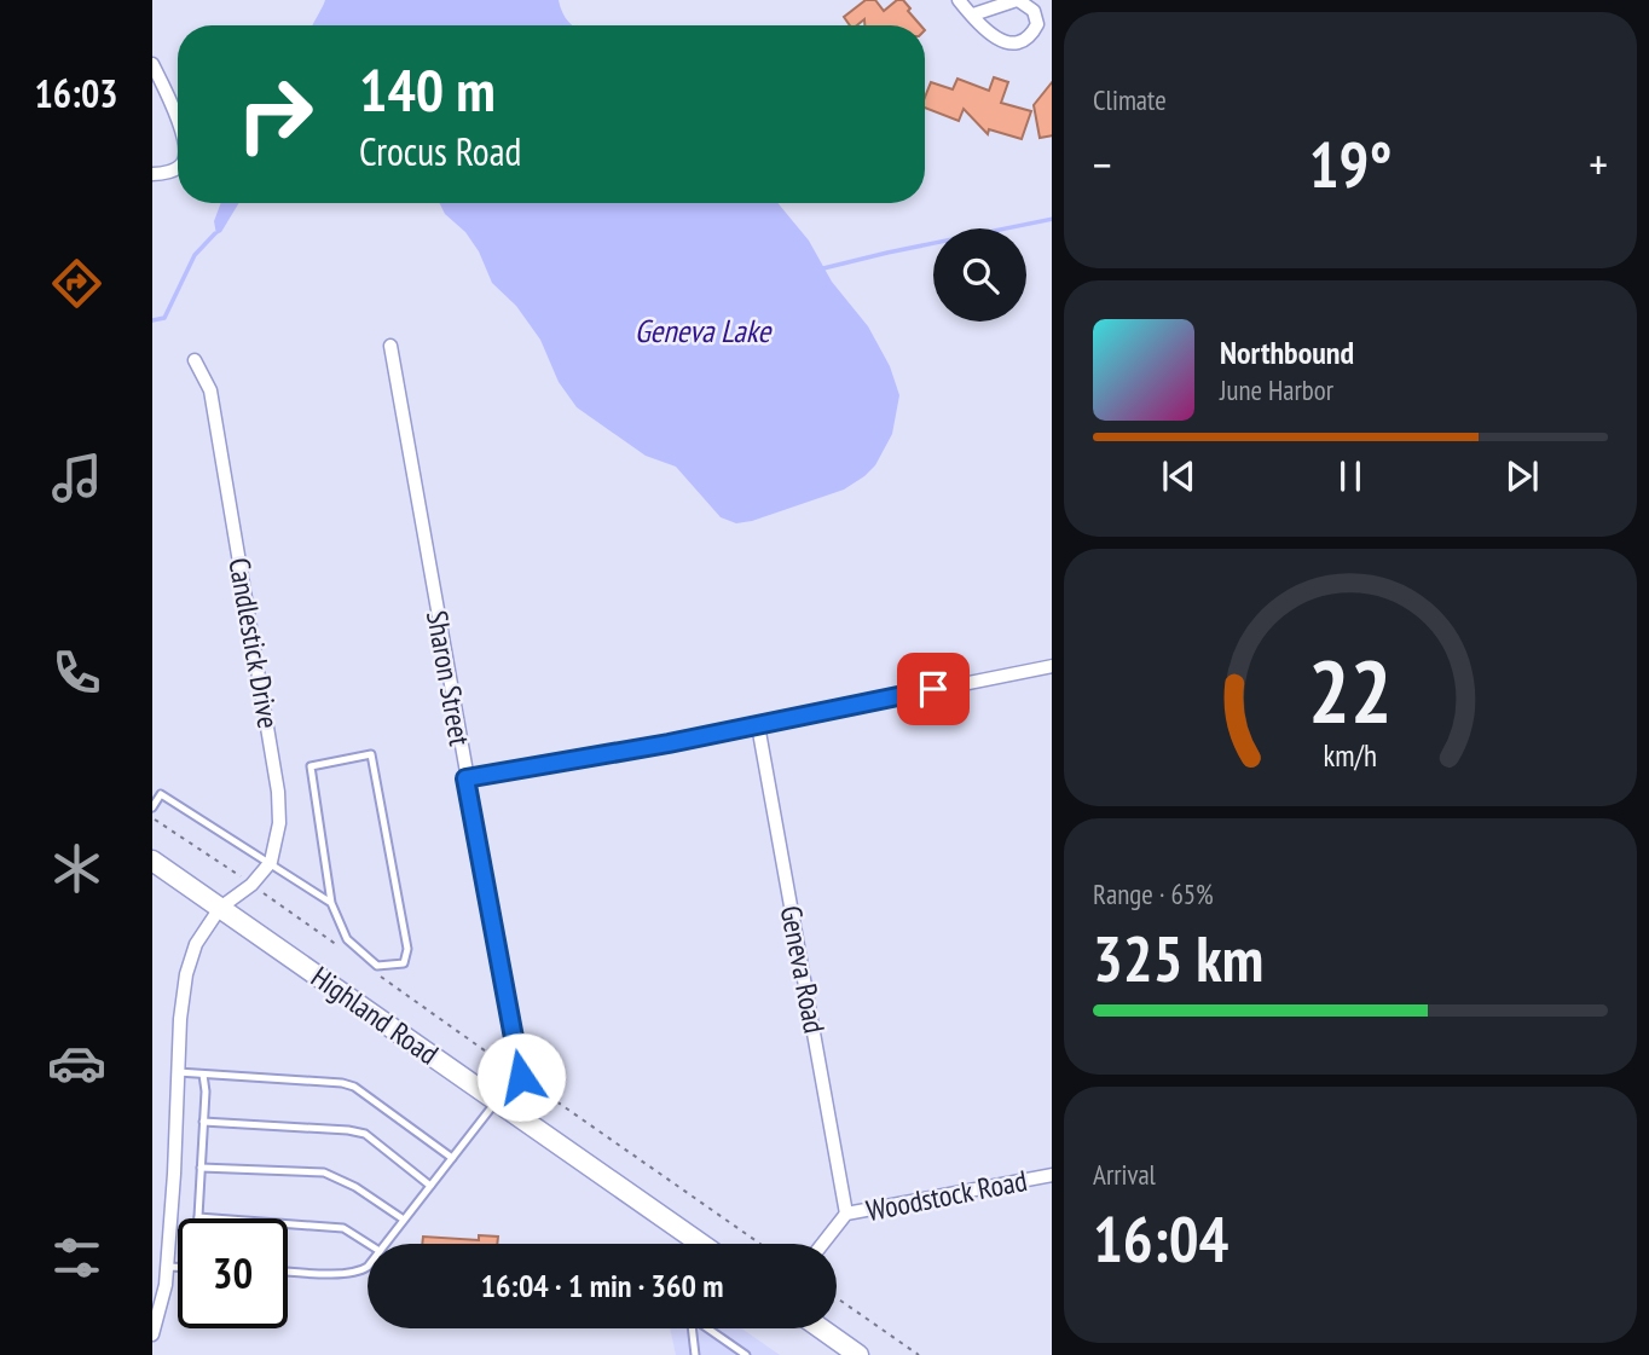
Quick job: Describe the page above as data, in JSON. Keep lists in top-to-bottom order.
{
  "streets": {
    "highway": ["Highland Road"],
    "street": [
      "Candlestick Drive",
      "Sharon Street",
      "Geneva Road",
      "Woodstock Road"
    ]
  },
  "crossings": [
    ["Sharon Street", "Highland Road"],
    ["Geneva Road", "Woodstock Road"]
  ],
  "water": ["Geneva Lake"],
  "page": {
    "tabs": "16:03",
    "tile": [
      "Climate",
      ["Range · 65%", "325 km"],
      ["Arrival", "16:04"]
    ],
    "turn": ["140 m", "Crocus Road"],
    "heat": ["−", "19°", "+"],
    "song": ["Northbound", "June Harbor"],
    "limit": "30",
    "trip": "16:04 · 1 min · 360 m",
    "gauge": ["22", "km/h"]
  }
}
